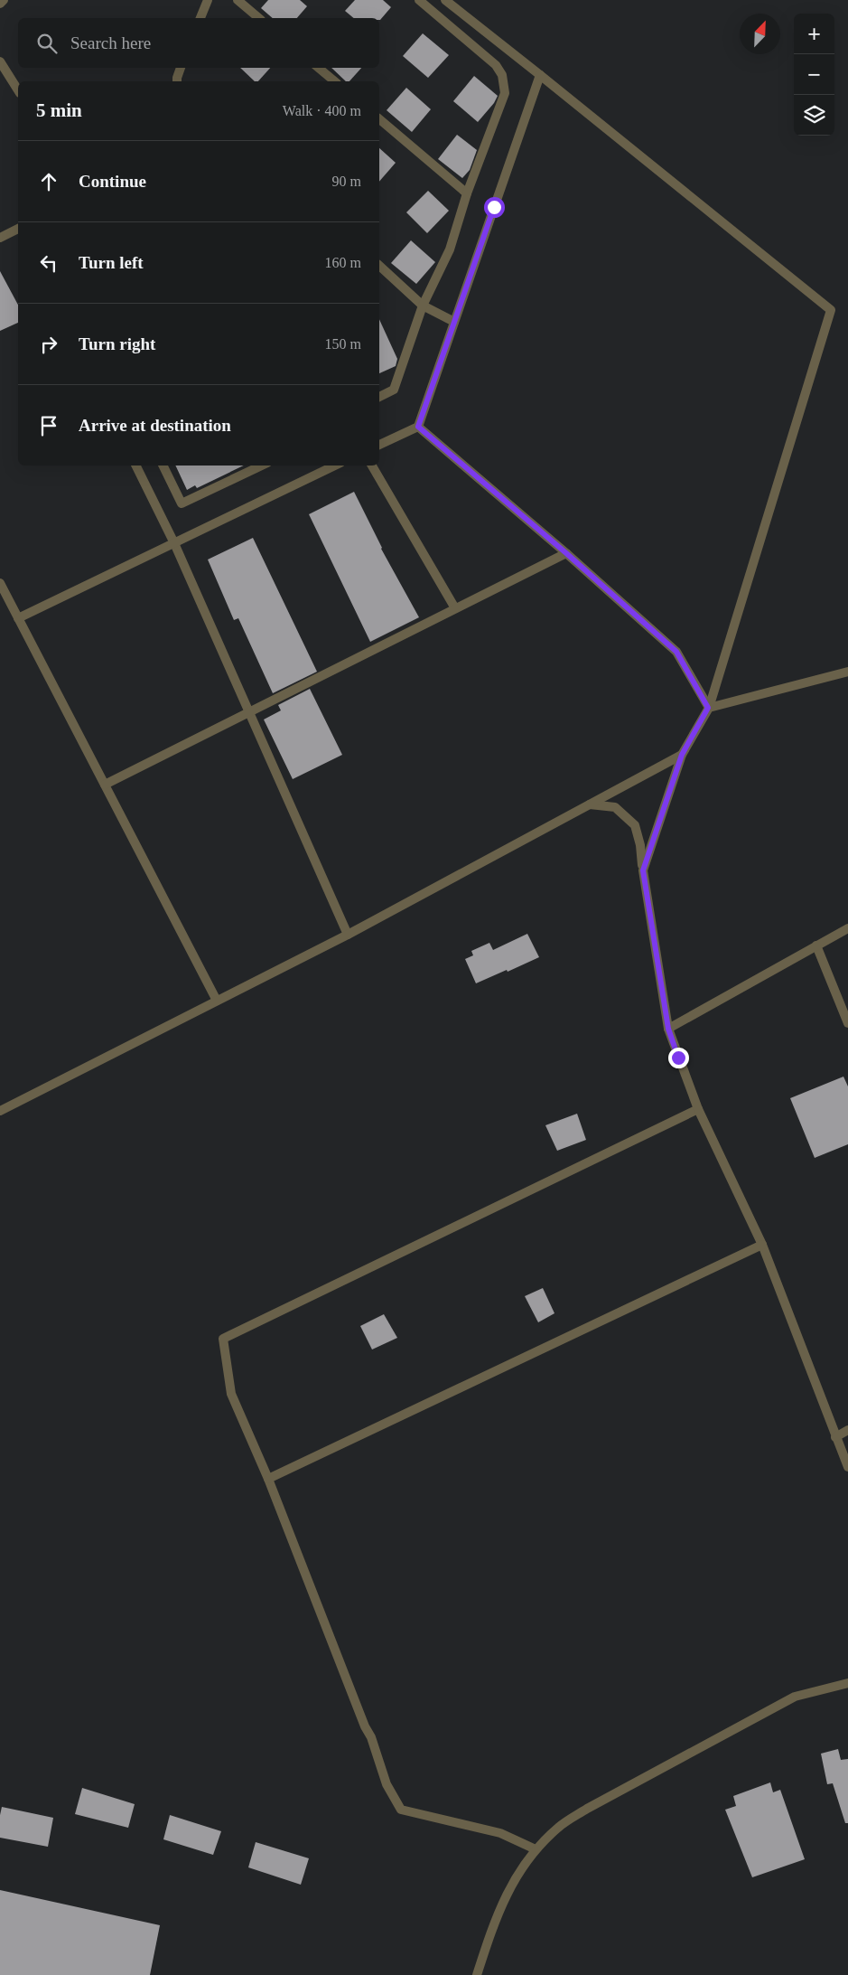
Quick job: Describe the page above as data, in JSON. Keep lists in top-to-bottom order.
{
  "north": "top right",
  "page": {
    "map_buttons": ["+", "−"],
    "search": "Search here",
    "heading": ["5 min", "Walk · 400 m"],
    "list": [
      ["Continue", "90 m"],
      ["Turn left", "160 m"],
      ["Turn right", "150 m"],
      "Arrive at destination"
    ]
  }
}
